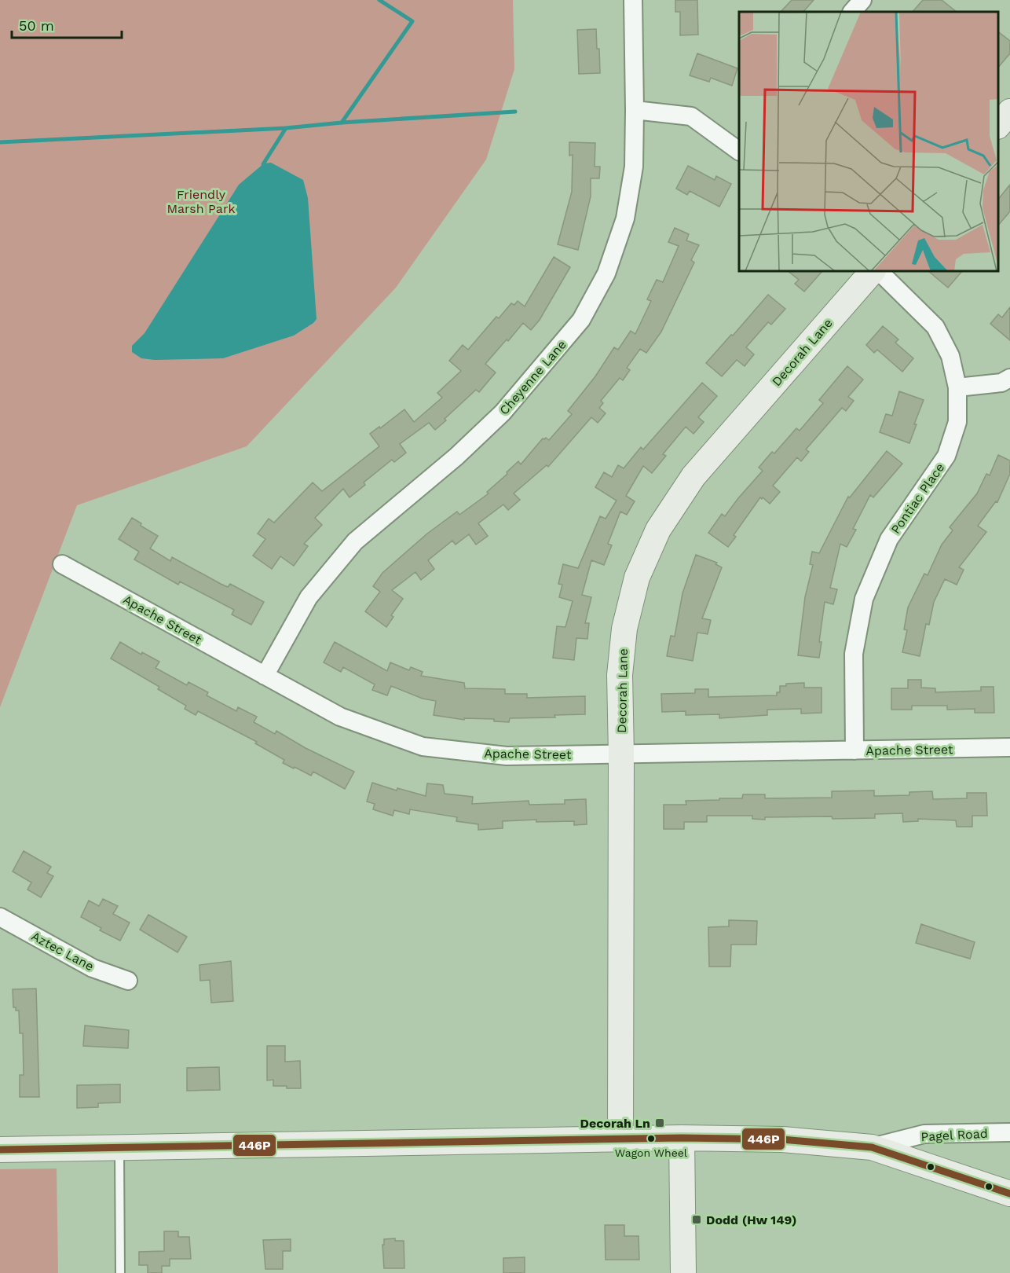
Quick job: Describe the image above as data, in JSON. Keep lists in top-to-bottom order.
{
  "streets": {
    "street": [
      "Decorah Lane",
      "Cheyenne Lane",
      "Pontiac Place",
      "Apache Street",
      "Aztec Lane",
      "Pagel Road"
    ]
  },
  "crossings": [
    ["Decorah Lane", "Apache Street"],
    ["Cheyenne Lane", "Apache Street"],
    ["Pontiac Place", "Apache Street"]
  ],
  "parks": ["Friendly Marsh Park"],
  "places": {
    "transit": ["Decorah Ln", "Dodd (Hw 149)"],
    "other": ["Wagon Wheel"]
  },
  "lines": ["transit line 446P"],
  "scale_bar": "50 m"
}
